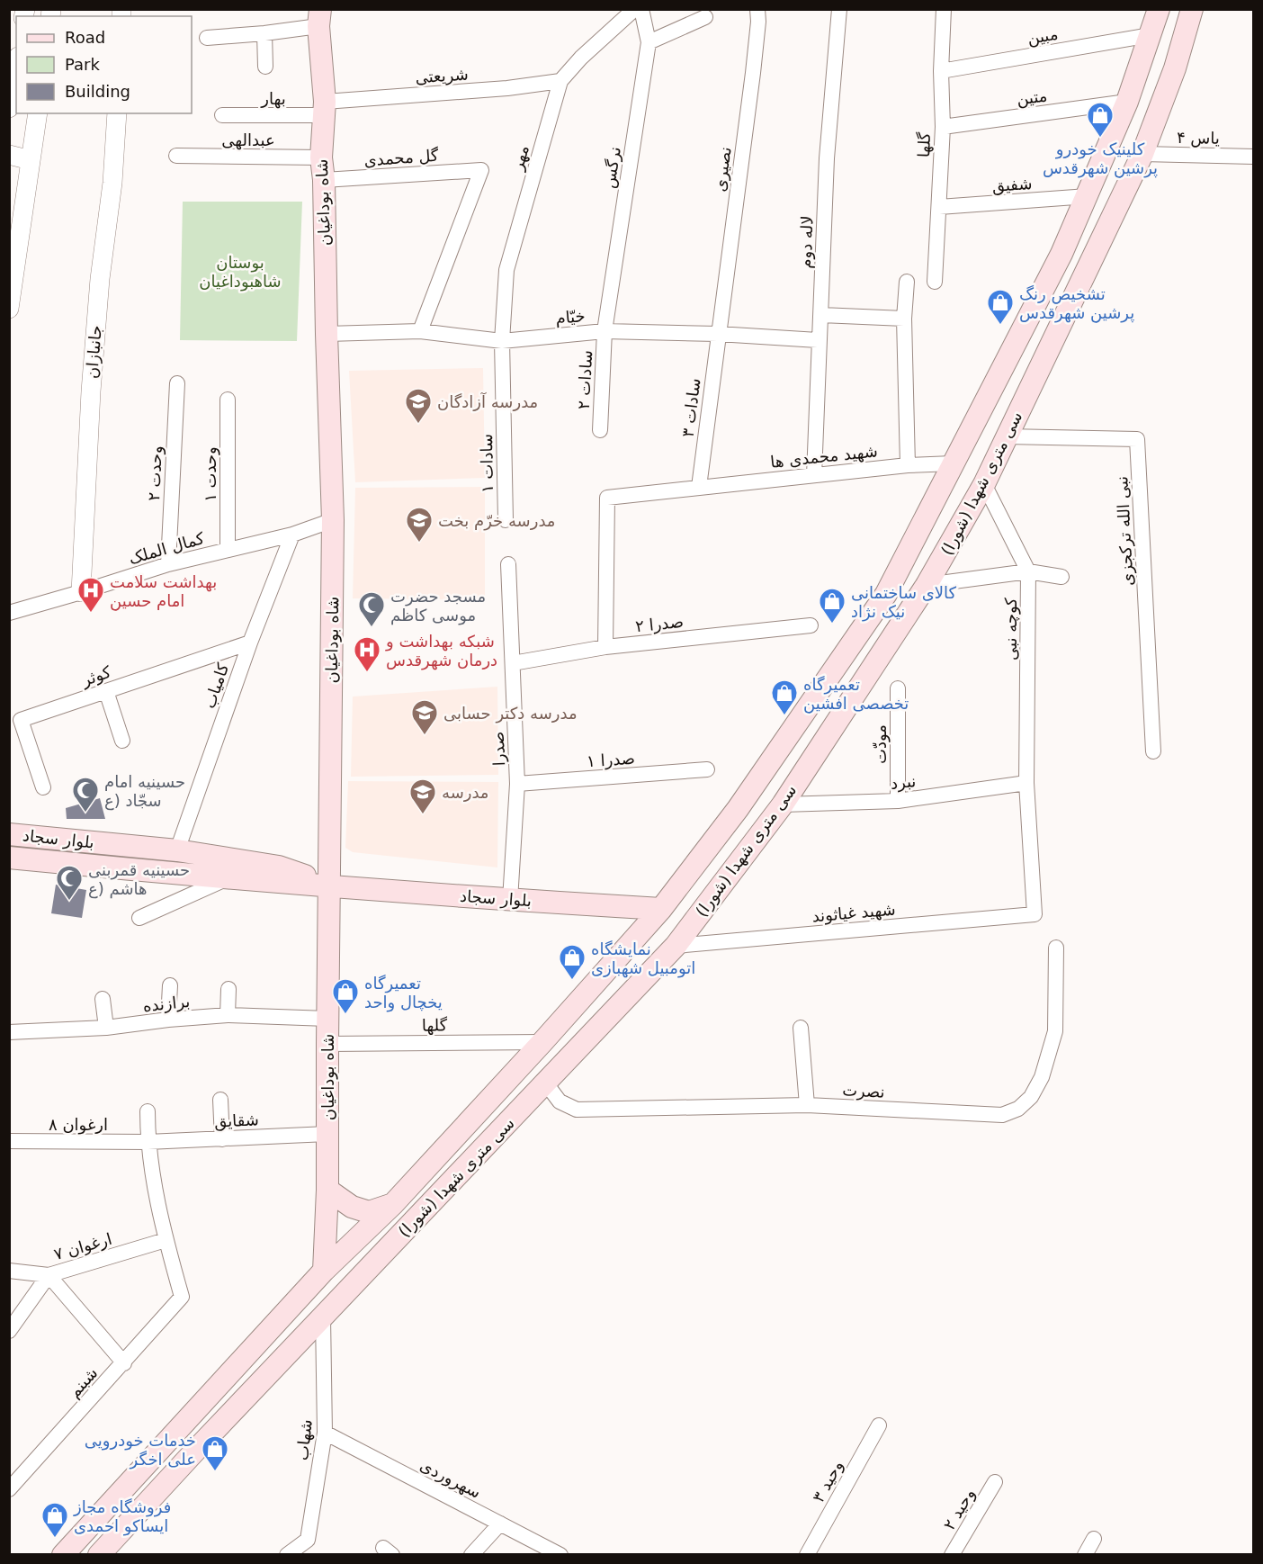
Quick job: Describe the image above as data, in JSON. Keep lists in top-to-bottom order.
{
  "streets": {
    "main road": ["شاه بوداغیان", "سی متری شهدا (شورا)", "بلوار سجاد"],
    "street": [
      "مبین",
      "شریعتی",
      "متین",
      "بهار",
      "یاس ۴",
      "عبدالهی",
      "گلها",
      "گل محمدی",
      "مهر",
      "نرگس",
      "نصیری",
      "شفیق",
      "لاله دوم",
      "خیّام",
      "جانبازان",
      "سادات ۲",
      "سادات ۳",
      "شهید محمدی ها",
      "سادات ۱",
      "وحدت ۲",
      "وحدت ۱",
      "نبی الله ترکجزی",
      "کمال الملک",
      "صدرا ۲",
      "کوچه نبی",
      "کوثر",
      "کامیاب",
      "مودّت",
      "صدرا",
      "صدرا ۱",
      "نبرد",
      "شهید غیاثوند",
      "برازنده",
      "نصرت",
      "شقایق",
      "ارغوان ۸",
      "ارغوان ۷",
      "شبنم",
      "شهاب",
      "سهروردی",
      "وحید ۳",
      "وحید ۲"
    ]
  },
  "crossings": [
    ["مبین", "گلها"],
    ["مبین", "سی متری شهدا (شورا)"],
    ["شریعتی", "بهار"],
    ["شریعتی", "مهر"],
    ["شریعتی", "شاه بوداغیان"],
    ["متین", "گلها"],
    ["متین", "سی متری شهدا (شورا)"],
    ["بهار", "شاه بوداغیان"],
    ["یاس ۴", "سی متری شهدا (شورا)"],
    ["عبدالهی", "شاه بوداغیان"],
    ["گلها", "شفیق"],
    ["گلها", "شاه بوداغیان"],
    ["گلها", "سی متری شهدا (شورا)"],
    ["گل محمدی", "شاه بوداغیان"],
    ["گل محمدی", "خیّام"],
    ["مهر", "نرگس"],
    ["مهر", "خیّام"],
    ["مهر", "سادات ۱"],
    ["نرگس", "خیّام"],
    ["نرگس", "سادات ۲"],
    ["نصیری", "خیّام"],
    ["نصیری", "سادات ۳"],
    ["شفیق", "سی متری شهدا (شورا)"],
    ["شاه بوداغیان", "خیّام"],
    ["شاه بوداغیان", "سی متری شهدا (شورا)"],
    ["شاه بوداغیان", "کمال الملک"],
    ["شاه بوداغیان", "بلوار سجاد"],
    ["شاه بوداغیان", "برازنده"],
    ["شاه بوداغیان", "شقایق"],
    ["لاله دوم", "خیّام"],
    ["لاله دوم", "شهید محمدی ها"],
    ["خیّام", "سادات ۲"],
    ["خیّام", "سادات ۳"],
    ["خیّام", "سادات ۱"],
    ["جانبازان", "کمال الملک"],
    ["سادات ۳", "شهید محمدی ها"],
    ["شهید محمدی ها", "سی متری شهدا (شورا)"],
    ["شهید محمدی ها", "صدرا ۲"],
    ["وحدت ۲", "کمال الملک"],
    ["وحدت ۱", "کمال الملک"],
    ["سی متری شهدا (شورا)", "نبی الله ترکجزی"],
    ["سی متری شهدا (شورا)", "کوچه نبی"],
    ["سی متری شهدا (شورا)", "نبرد"],
    ["سی متری شهدا (شورا)", "بلوار سجاد"],
    ["سی متری شهدا (شورا)", "شهید غیاثوند"],
    ["سی متری شهدا (شورا)", "نصرت"],
    ["سی متری شهدا (شورا)", "شهاب"],
    ["کمال الملک", "کامیاب"],
    ["صدرا ۲", "صدرا"],
    ["کوچه نبی", "نبرد"],
    ["کوچه نبی", "شهید غیاثوند"],
    ["کوثر", "کامیاب"],
    ["کامیاب", "بلوار سجاد"],
    ["مودّت", "نبرد"],
    ["صدرا", "صدرا ۱"],
    ["صدرا", "بلوار سجاد"],
    ["شقایق", "ارغوان ۸"],
    ["ارغوان ۷", "شبنم"],
    ["شهاب", "سهروردی"]
  ],
  "parks": ["بوستان شاهبوداغیان"],
  "places": {
    "shop": [
      "کلینیک خودرو پرشین شهرقدس",
      "تشخیص رنگ پرشین شهرقدس",
      "کالای ساختمانی نیک نژاد",
      "تعمیرگاه تخصصی افشین",
      "نمایشگاه اتومبیل شهبازی",
      "تعمیرگاه یخچال واحد",
      "خدمات خودرویی علی اخگر",
      "فروشگاه مجاز ایساکو احمدی"
    ],
    "school or university": [
      "مدرسه آزادگان",
      "مدرسه خرّم بخت",
      "مدرسه دکتر حسابی",
      "مدرسه"
    ],
    "hospital": ["بهداشت سلامت امام حسین", "شبکه بهداشت و درمان شهرقدس"],
    "mosque": ["مسجد حضرت موسی کاظم", "حسینیه امام سجّاد (ع", "حسینیه قمربنی هاشم (ع"]
  },
  "legend": ["Road", "Park", "Building"]
}
